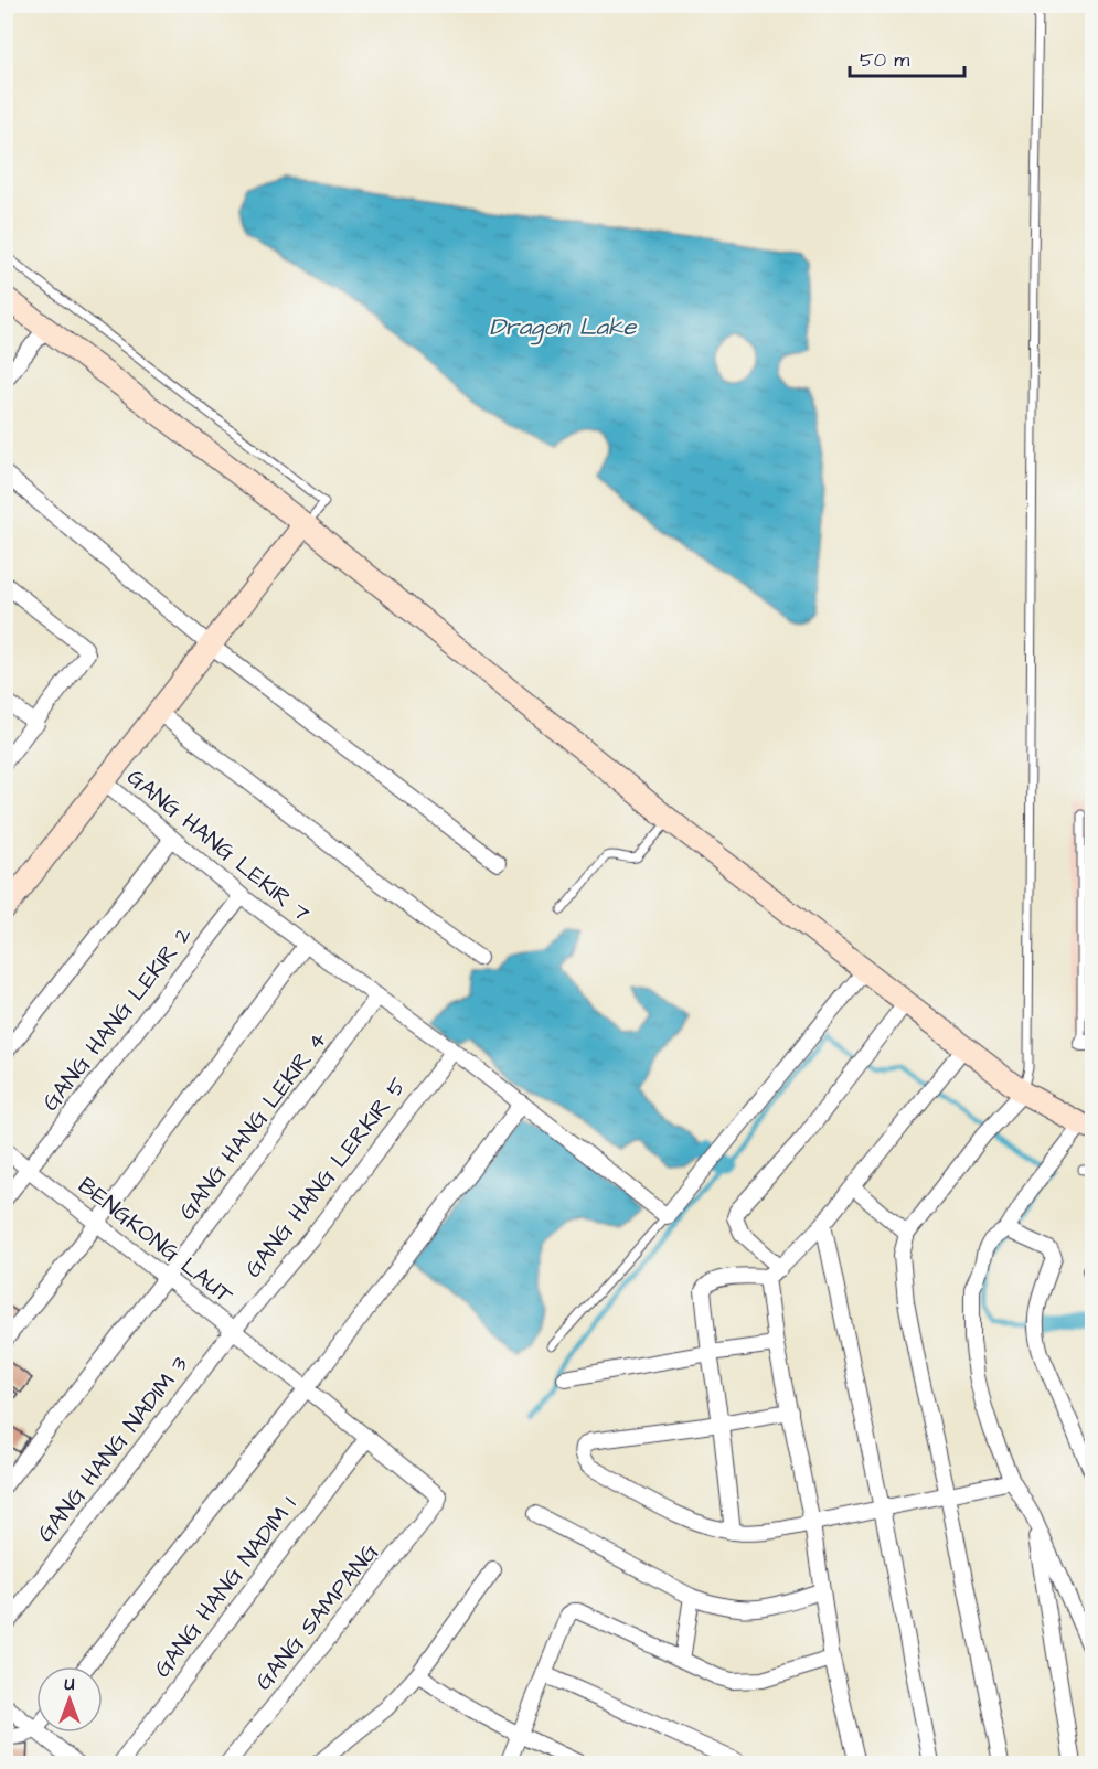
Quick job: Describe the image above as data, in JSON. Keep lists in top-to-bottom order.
{
  "streets": {
    "street": [
      "GANG HANG LEKIR 7",
      "GANG HANG LEKIR 2",
      "GANG HANG LEKIR 4",
      "GANG HANG LERKIR 5",
      "BENGKONG LAUT",
      "GANG HANG NADIM 3",
      "GANG HANG NADIM 1",
      "GANG SAMPANG"
    ]
  },
  "crossings": [
    ["GANG HANG LEKIR 7", "GANG HANG LEKIR 2"],
    ["GANG HANG LEKIR 7", "GANG HANG LEKIR 4"],
    ["GANG HANG LEKIR 7", "GANG HANG LERKIR 5"],
    ["GANG HANG LEKIR 2", "BENGKONG LAUT"],
    ["GANG HANG LEKIR 4", "BENGKONG LAUT"],
    ["GANG HANG LERKIR 5", "BENGKONG LAUT"],
    ["GANG HANG LERKIR 5", "GANG HANG NADIM 3"],
    ["BENGKONG LAUT", "GANG HANG NADIM 3"],
    ["BENGKONG LAUT", "GANG HANG NADIM 1"],
    ["BENGKONG LAUT", "GANG SAMPANG"]
  ],
  "water": ["Dragon Lake"],
  "scale_bar": "50 m",
  "north": "top"
}
